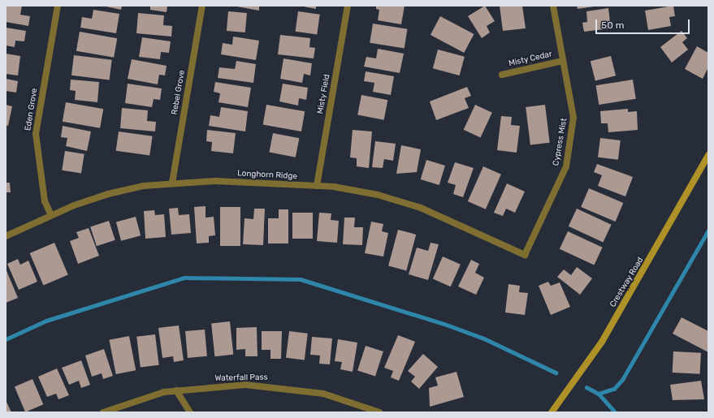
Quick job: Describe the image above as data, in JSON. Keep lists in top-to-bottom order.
{
  "streets": {
    "street": [
      "Misty Cedar",
      "Rebel Grove",
      "Misty Field",
      "Eden Grove",
      "Cypress Mist",
      "Longhorn Ridge",
      "Crestway Road",
      "Waterfall Pass"
    ]
  },
  "crossings": [
    ["Misty Cedar", "Cypress Mist"],
    ["Rebel Grove", "Longhorn Ridge"],
    ["Misty Field", "Longhorn Ridge"],
    ["Eden Grove", "Longhorn Ridge"],
    ["Cypress Mist", "Longhorn Ridge"]
  ],
  "scale_bar": "50 m"
}
